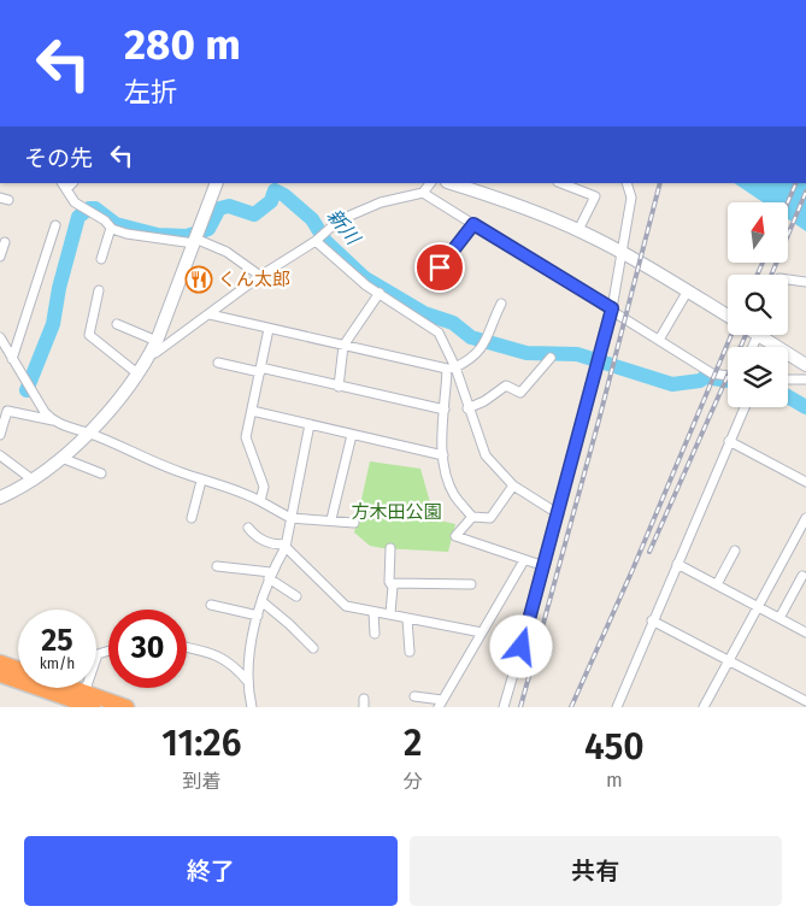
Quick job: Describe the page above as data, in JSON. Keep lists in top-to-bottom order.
{
  "water": ["新川"],
  "parks": ["方木田公園"],
  "places": {
    "restaurant": ["くん太郎"]
  },
  "north": "top",
  "page": {
    "turn": ["280 m", "左折"],
    "then": "その先",
    "speed": "25 km/h",
    "limit": "30",
    "eta": [
      "11:26",
      "到着",
      "2",
      "分",
      "450",
      "m"
    ],
    "buttons": ["終了", "共有"]
  }
}
